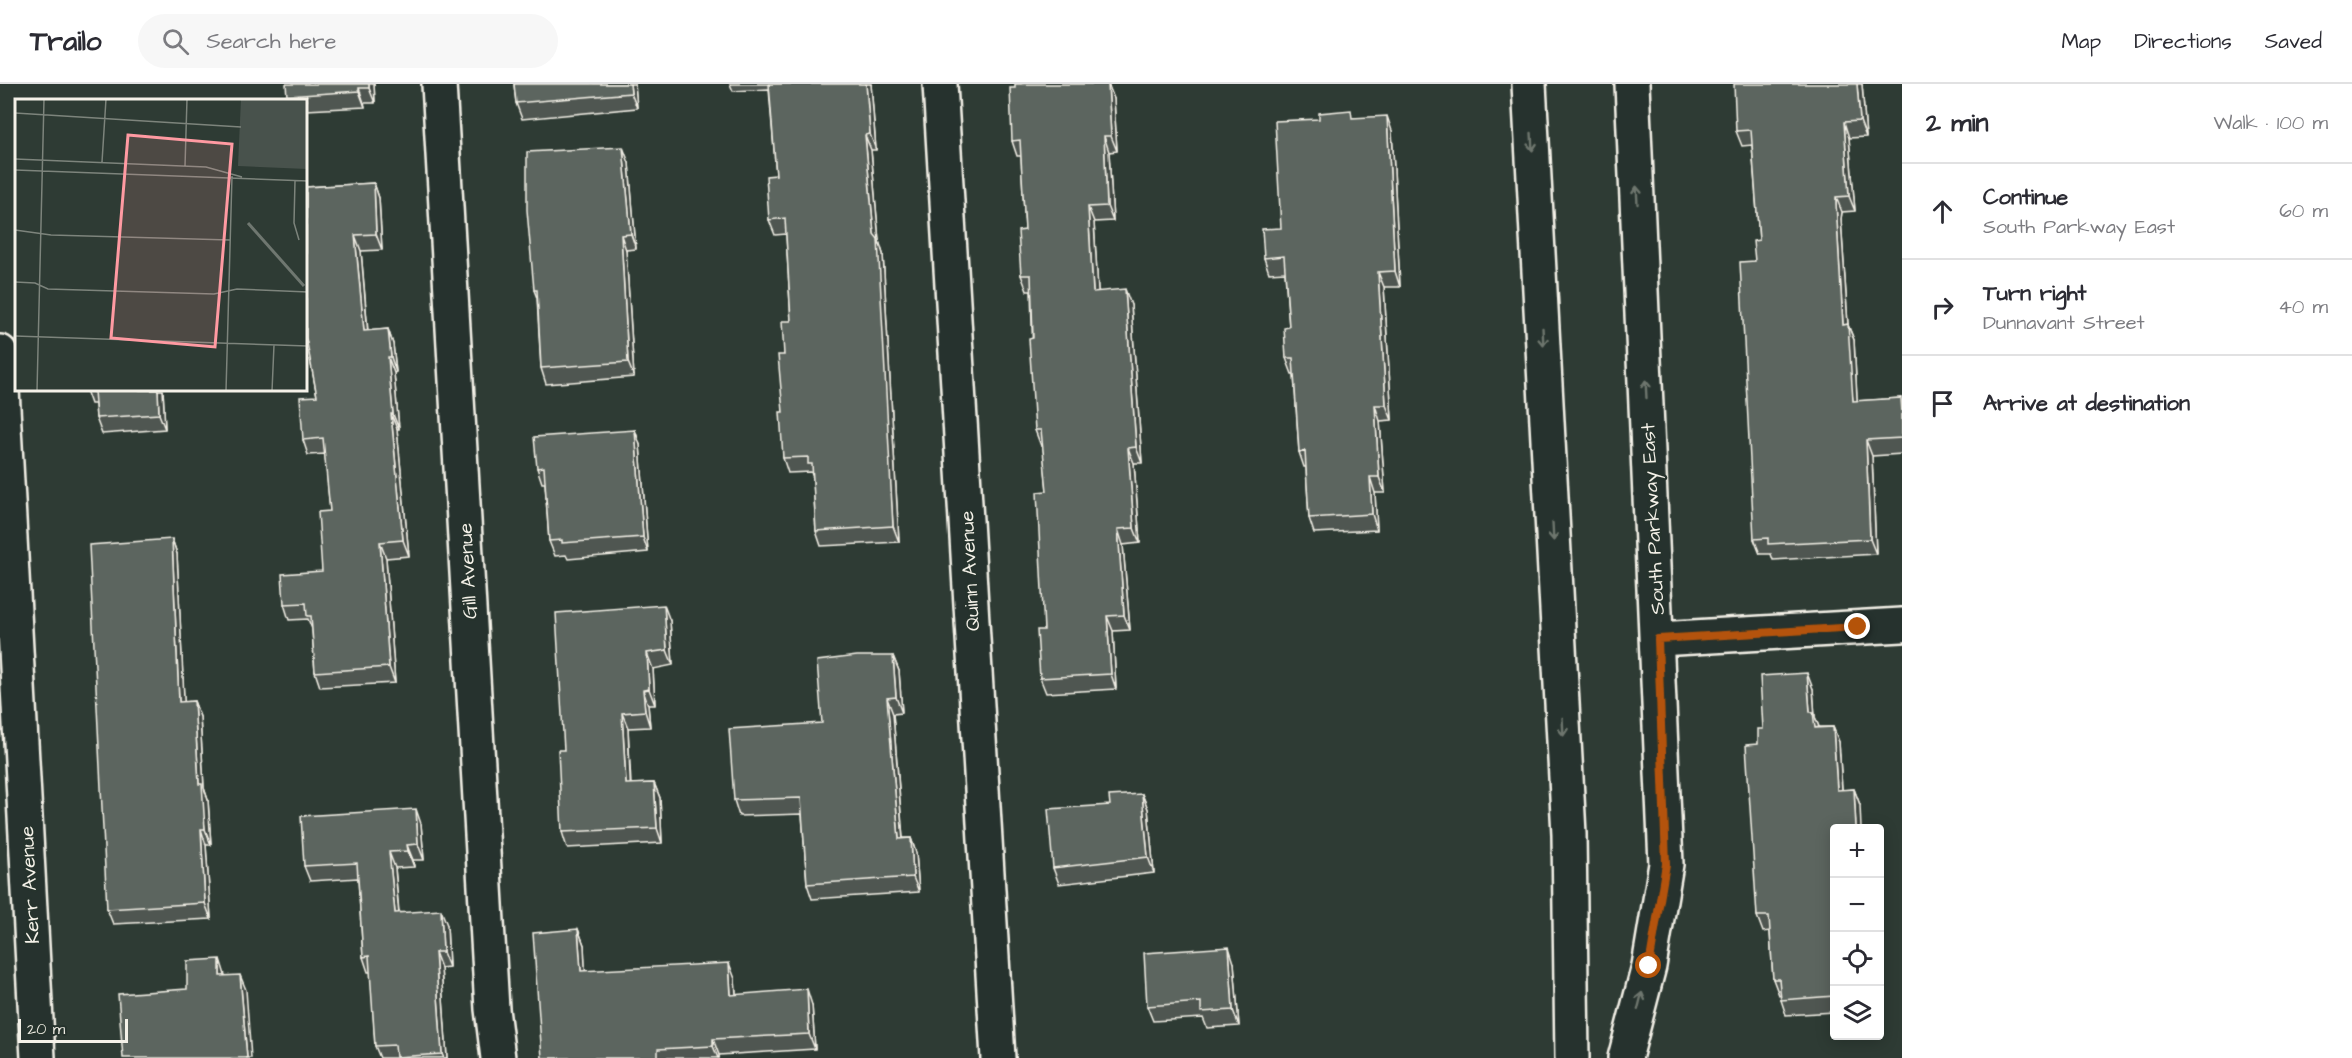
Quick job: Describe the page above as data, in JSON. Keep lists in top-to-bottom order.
{
  "streets": {
    "street": [
      "South Parkway East",
      "Gill Avenue",
      "Quinn Avenue",
      "Kerr Avenue"
    ]
  },
  "scale_bar": "20 m",
  "page": {
    "header": "Trailo",
    "search": "Search here",
    "nav": ["Map", "Directions", "Saved"],
    "heading": ["2 min", "Walk · 100 m"],
    "list": [
      ["Continue", "South Parkway East", "60 m"],
      ["Turn right", "Dunnavant Street", "40 m"],
      "Arrive at destination"
    ],
    "map_buttons": ["+", "−"],
    "scale": "20 m"
  }
}
